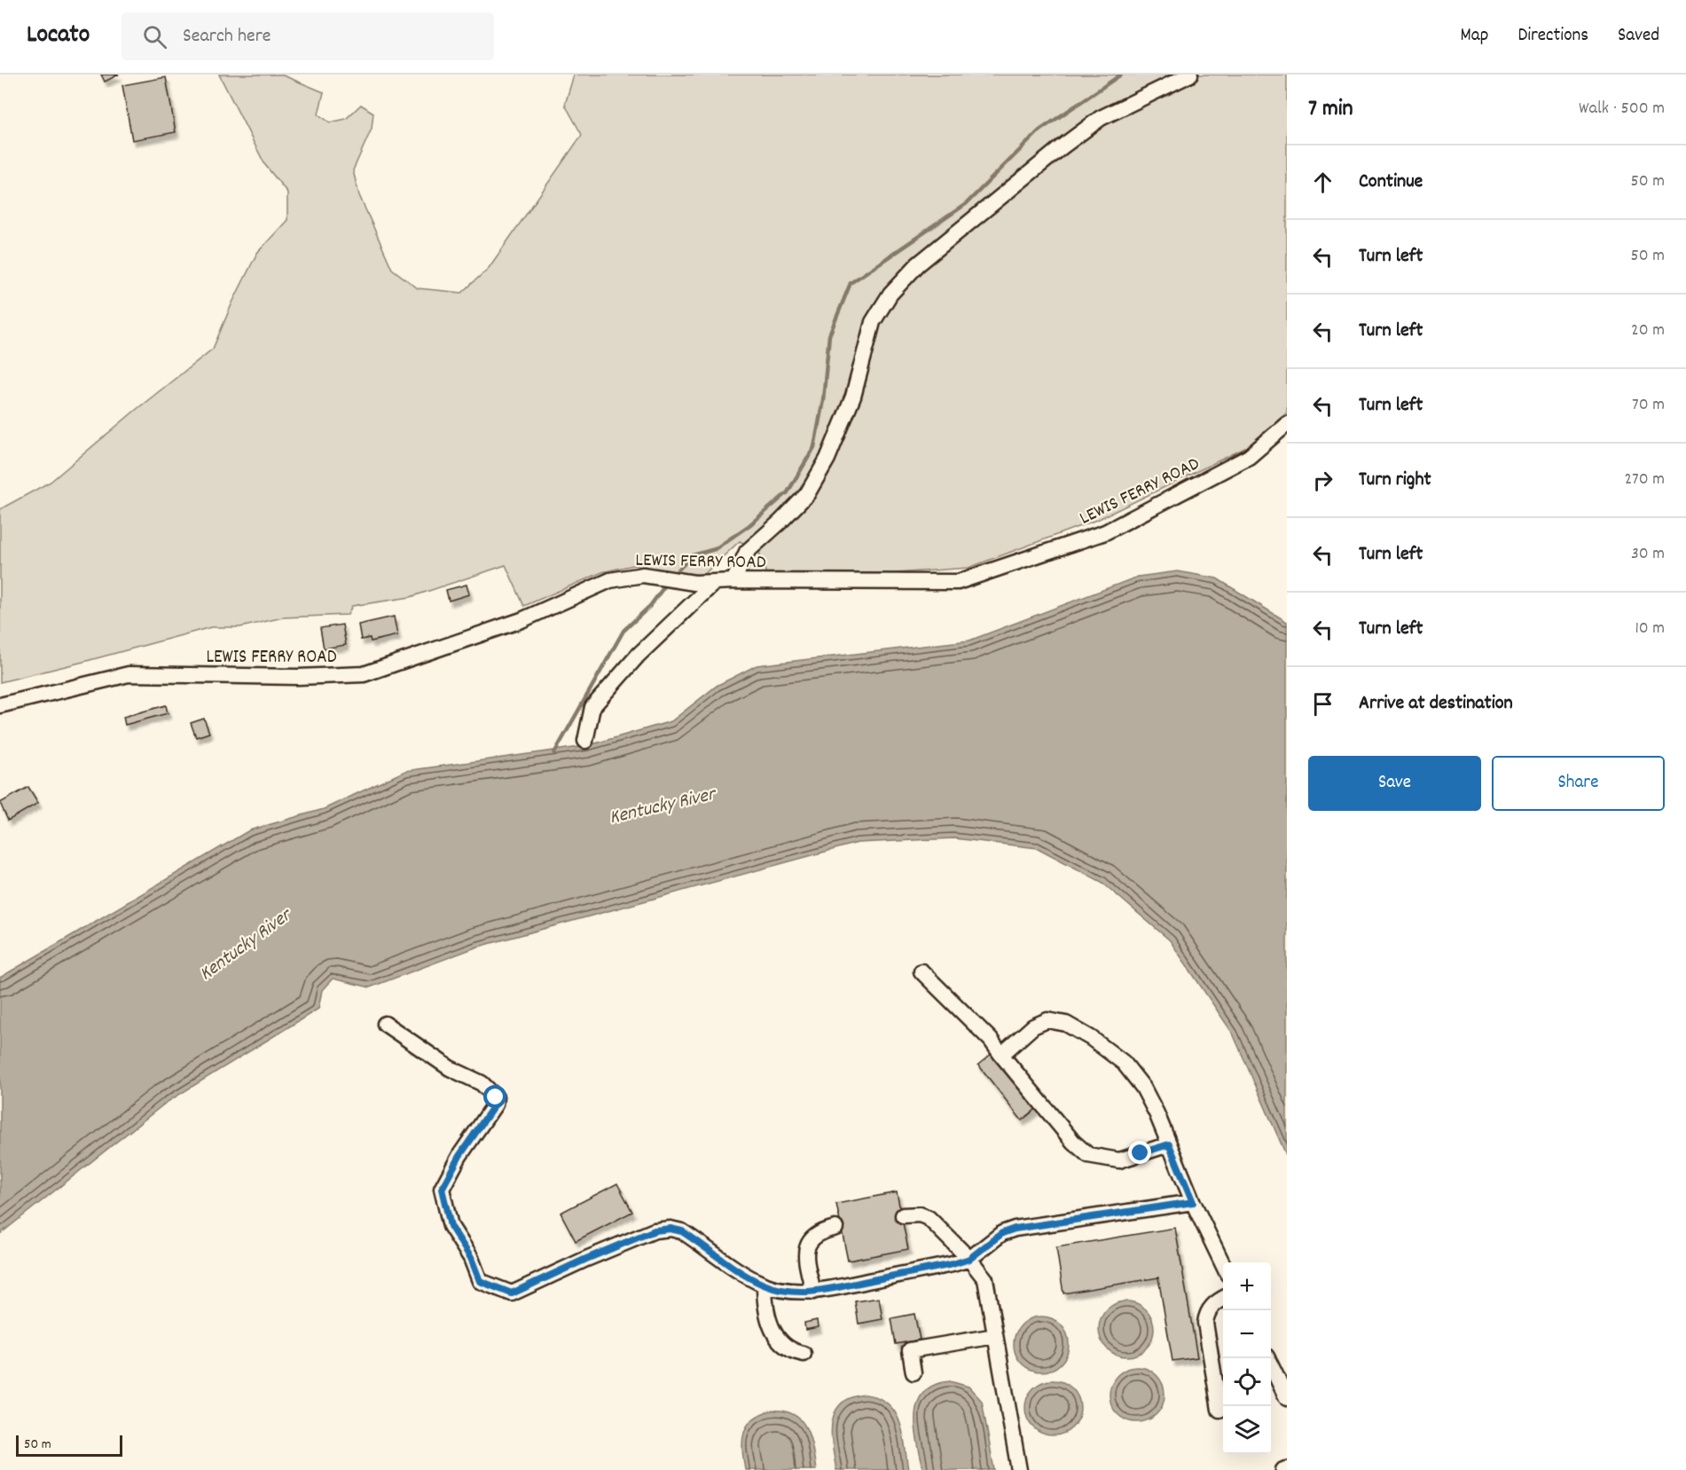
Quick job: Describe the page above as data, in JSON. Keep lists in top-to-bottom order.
{
  "streets": {
    "street": ["LEWIS FERRY ROAD"]
  },
  "water": ["Kentucky River"],
  "scale_bar": "50 m",
  "page": {
    "header": "Locato",
    "search": "Search here",
    "nav": ["Map", "Directions", "Saved"],
    "heading": ["7 min", "Walk · 500 m"],
    "list": [
      ["Continue", "50 m"],
      ["Turn left", "50 m"],
      ["Turn left", "20 m"],
      ["Turn left", "70 m"],
      ["Turn right", "270 m"],
      ["Turn left", "30 m"],
      ["Turn left", "10 m"],
      "Arrive at destination"
    ],
    "buttons": ["Save", "Share"],
    "map_buttons": ["+", "−"],
    "scale": "50 m"
  }
}
